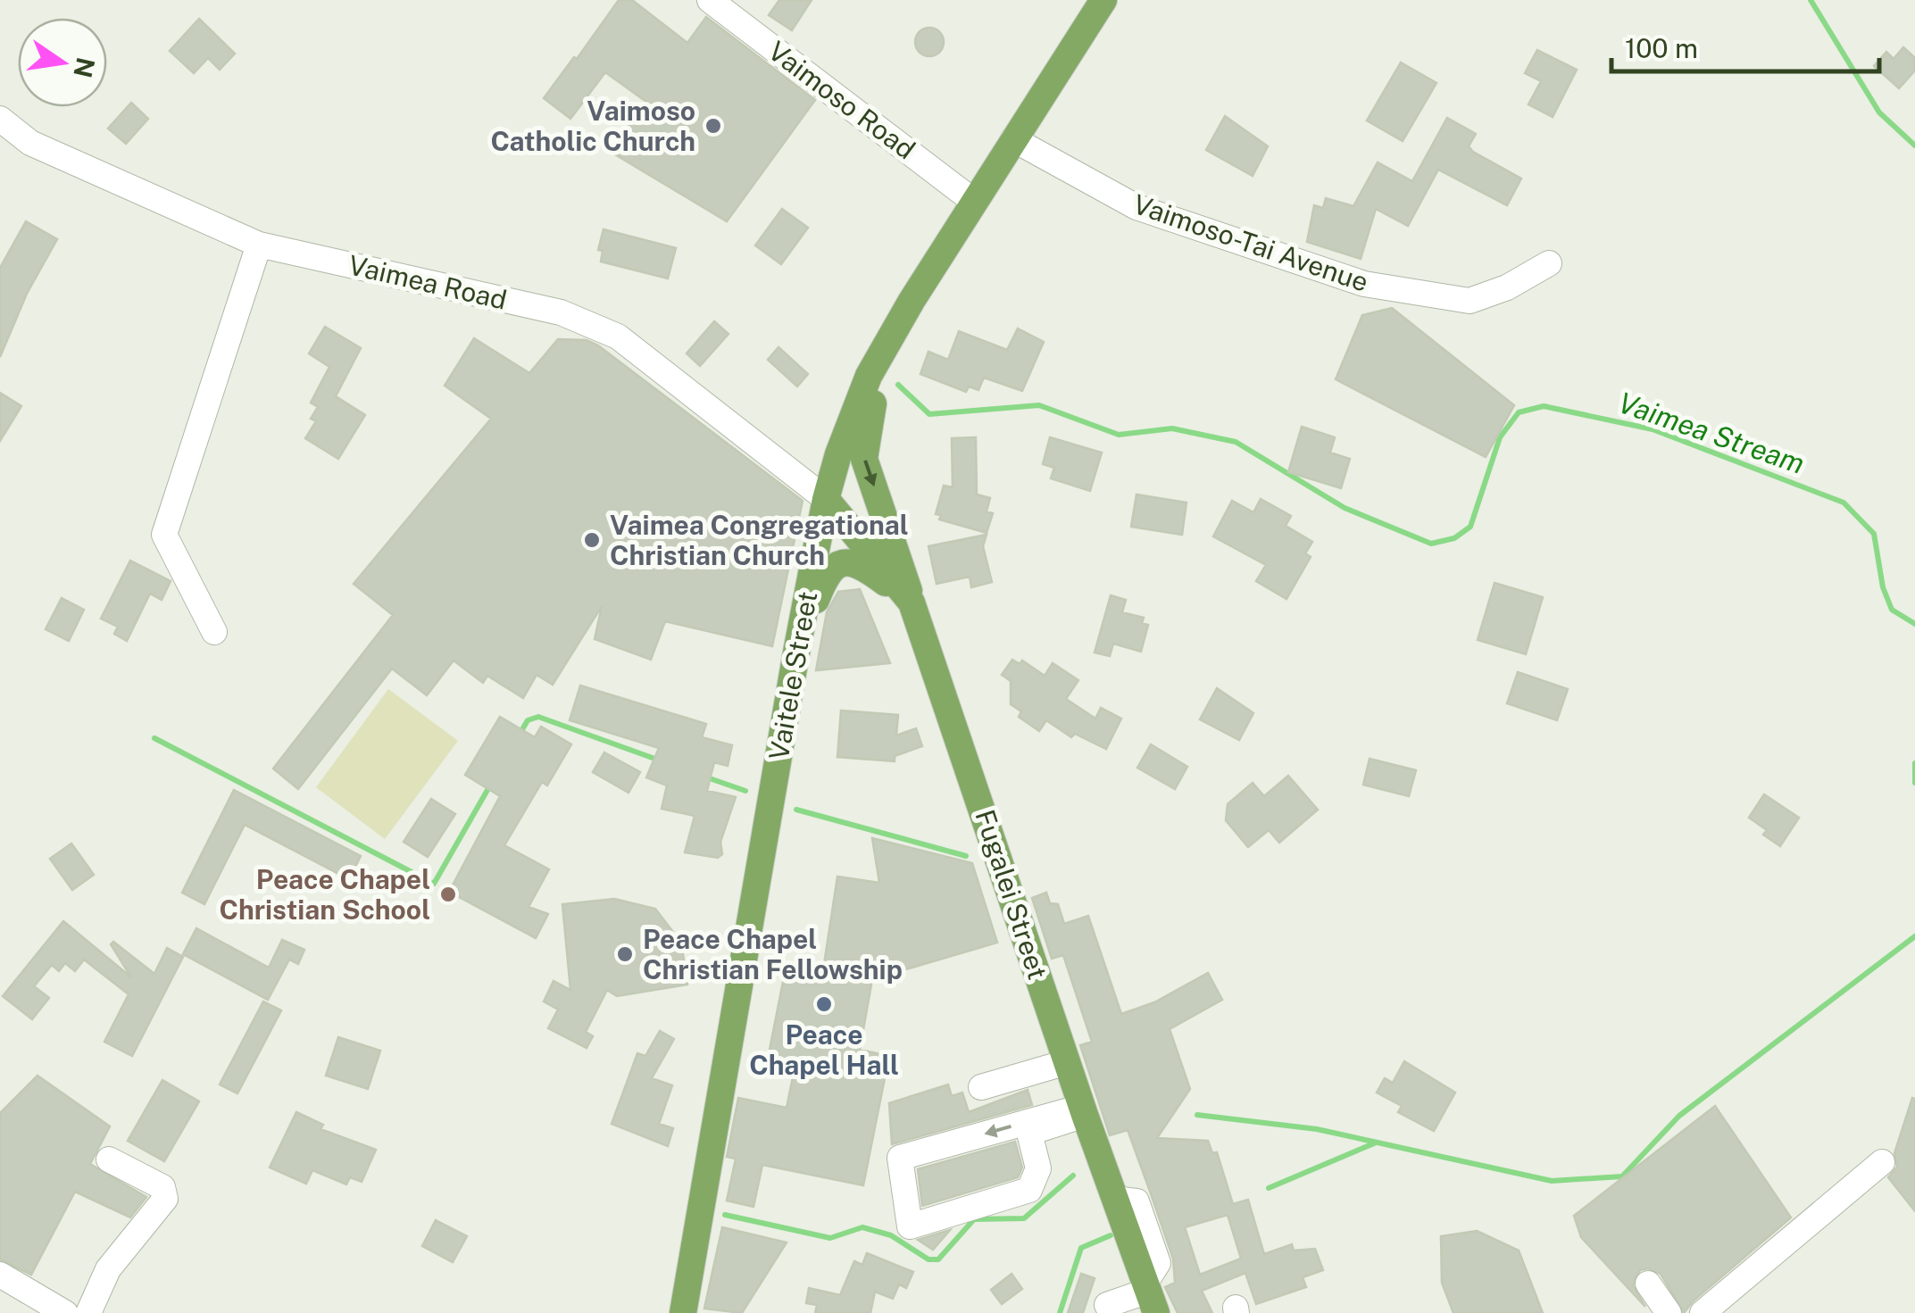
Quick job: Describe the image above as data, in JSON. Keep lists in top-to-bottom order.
{
  "streets": {
    "main road": ["Vaitele Street", "Fugalei Street"],
    "street": ["Vaimoso Road", "Vaimoso-Tai Avenue", "Vaimea Road"]
  },
  "crossings": [
    ["Vaimoso Road", "Vaitele Street"],
    ["Vaimoso-Tai Avenue", "Vaitele Street"],
    ["Vaimea Road", "Vaitele Street"],
    ["Vaimea Road", "Fugalei Street"],
    ["Vaitele Street", "Fugalei Street"]
  ],
  "water": ["Vaimea Stream"],
  "places": [
    "Vaimoso Catholic Church",
    "Vaimea Congregational Christian Church",
    "Peace Chapel Christian School",
    "Peace Chapel Christian Fellowship",
    "Peace Chapel Hall"
  ],
  "scale_bar": "100 m",
  "north": "right"
}
